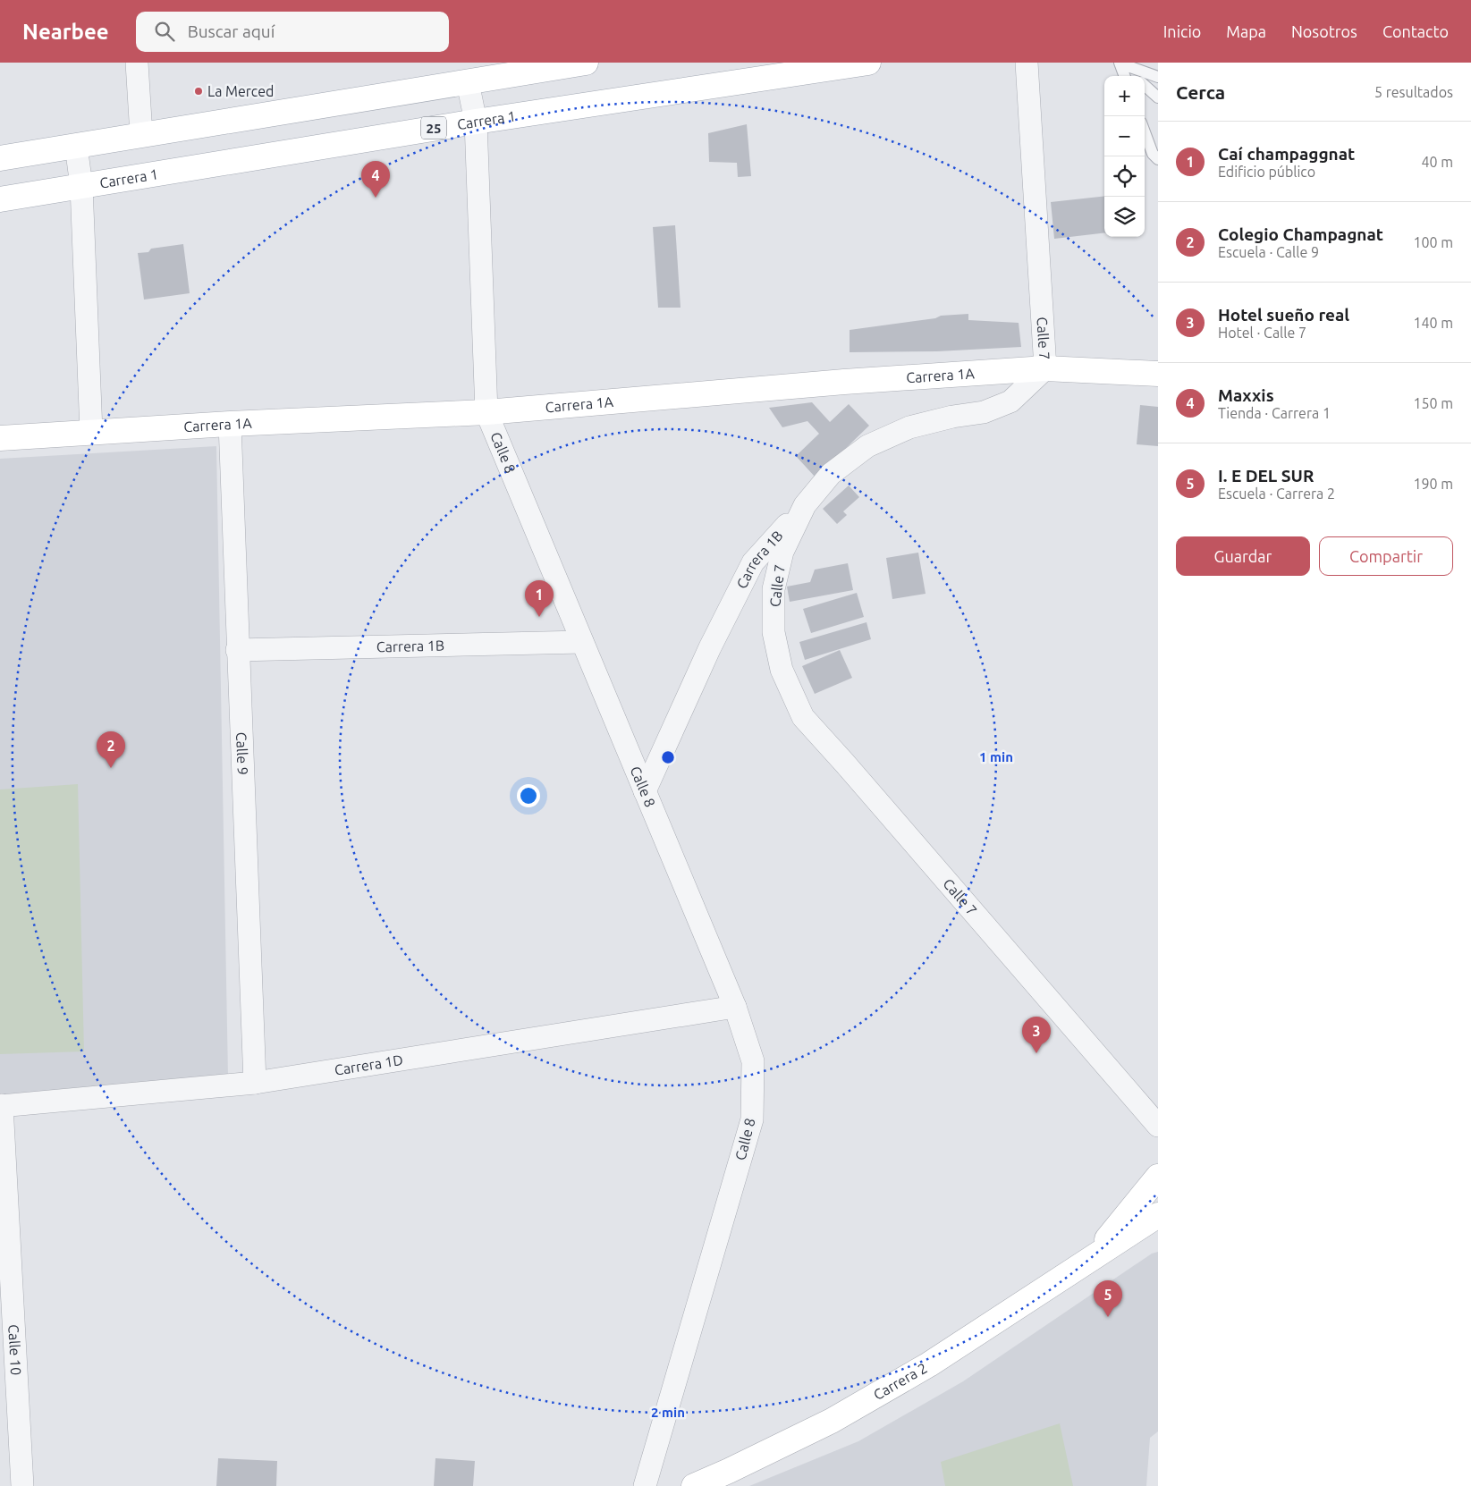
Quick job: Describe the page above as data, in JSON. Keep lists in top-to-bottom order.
{
  "streets": {
    "street": [
      "Carrera 1",
      "25",
      "Calle 7",
      "Carrera 1A",
      "Calle 8",
      "Carrera 1B",
      "Calle 9",
      "Carrera 1D",
      "Calle 10",
      "Carrera 2"
    ]
  },
  "crossings": [
    ["Carrera 1", "Calle 8"],
    ["Calle 7", "Carrera 1A"],
    ["Calle 7", "Carrera 1B"],
    ["Carrera 1A", "Calle 8"],
    ["Carrera 1A", "Calle 9"],
    ["Calle 8", "Carrera 1B"],
    ["Calle 8", "Carrera 1D"],
    ["Carrera 1B", "Calle 9"],
    ["Calle 9", "Carrera 1D"],
    ["Carrera 1D", "Calle 10"]
  ],
  "places": ["La Merced"],
  "page": {
    "header": "Nearbee",
    "search": "Buscar aquí",
    "nav": [
      "Inicio",
      "Mapa",
      "Nosotros",
      "Contacto"
    ],
    "heading": ["Cerca", "5 resultados"],
    "map_buttons": ["+", "−"],
    "list": [
      {
        "mark": "1",
        "name": "Caí champaggnat",
        "note": "Edificio público",
        "value": "40 m"
      },
      {
        "mark": "2",
        "name": "Colegio Champagnat",
        "note": "Escuela · Calle 9",
        "value": "100 m"
      },
      {
        "mark": "3",
        "name": "Hotel sueño real",
        "note": "Hotel · Calle 7",
        "value": "140 m"
      },
      {
        "mark": "4",
        "name": "Maxxis",
        "note": "Tienda · Carrera 1",
        "value": "150 m"
      },
      {
        "mark": "5",
        "name": "I. E DEL SUR",
        "note": "Escuela · Carrera 2",
        "value": "190 m"
      }
    ],
    "pins": [
      "4",
      "1",
      "2",
      "3",
      "5"
    ],
    "buttons": ["Guardar", "Compartir"]
  },
  "rings": ["1 min", "2 min"]
}
